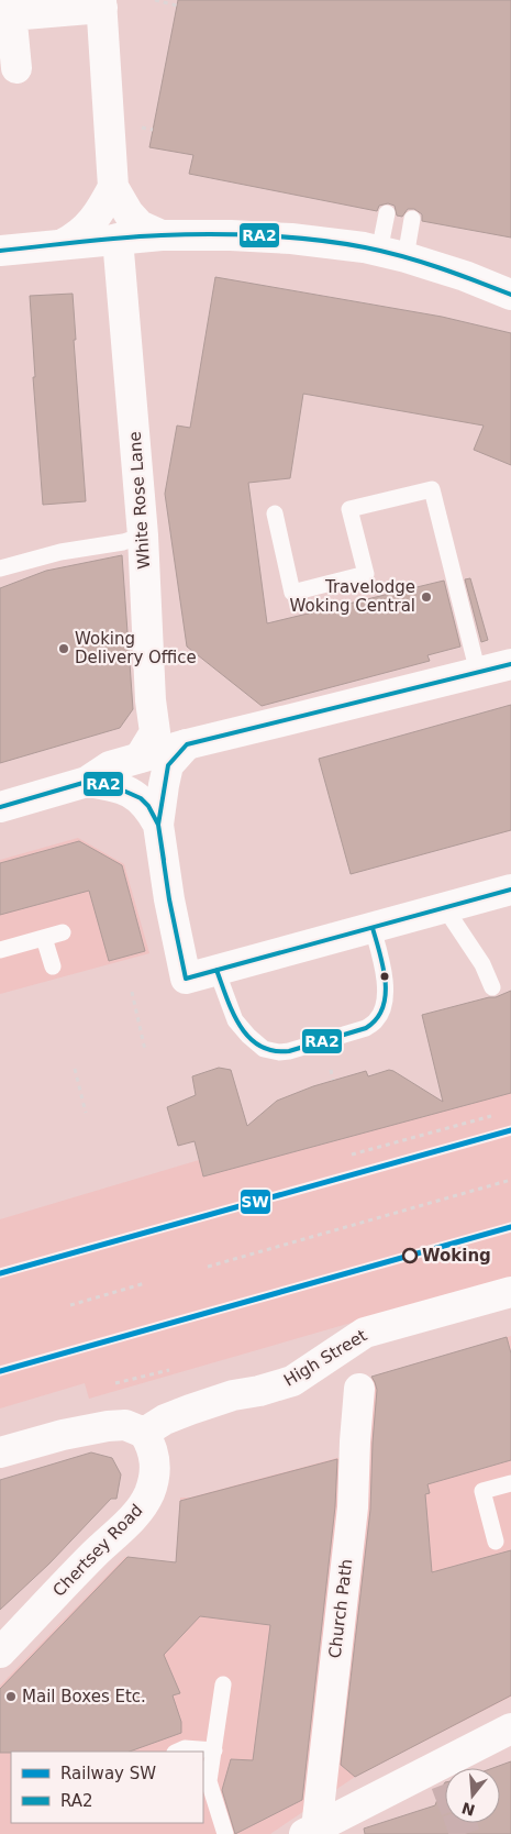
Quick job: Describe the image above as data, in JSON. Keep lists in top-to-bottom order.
{
  "streets": {
    "street": [
      "White Rose Lane",
      "High Street",
      "Chertsey Road",
      "Church Path"
    ]
  },
  "crossings": [
    ["High Street", "Chertsey Road"]
  ],
  "places": [
    "Travelodge Woking Central",
    "Woking Delivery Office",
    "Woking",
    "Mail Boxes Etc."
  ],
  "lines": ["transit line RA2", "rail line SW"],
  "legend": ["Railway SW", "RA2"],
  "north": "bottom"
}
